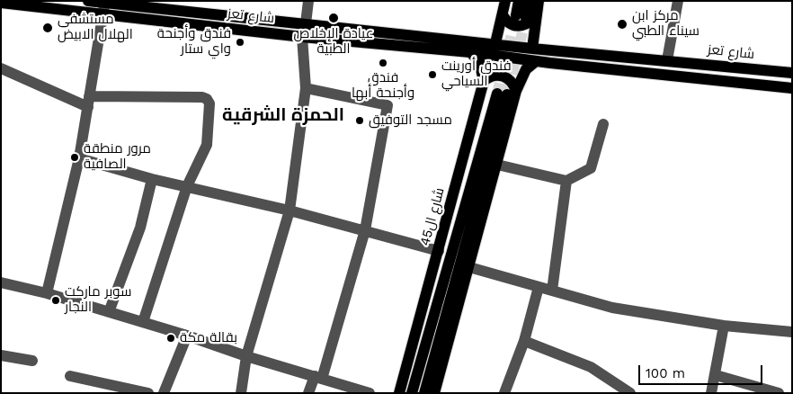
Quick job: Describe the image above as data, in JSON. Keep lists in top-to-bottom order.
{
  "streets": {
    "main road": ["شارع تعز", "شارع ال45"]
  },
  "crossings": [
    ["شارع تعز", "شارع ال45"]
  ],
  "districts": ["الحمزة الشرقية"],
  "places": [
    "عيادة الإخلاص الطبية",
    "مركز ابن سيناء الطبي",
    "مستشفى الهلال الابيض",
    "فندق وأجنحة واي ستار",
    "فندق وأجنحة أبها",
    "فندق أورينت السياحي",
    "مسجد التوفيق",
    "مرور منطقة الصافية",
    "سوبر ماركت النجار",
    "بقالة مكة"
  ],
  "scale_bar": "100 m"
}
